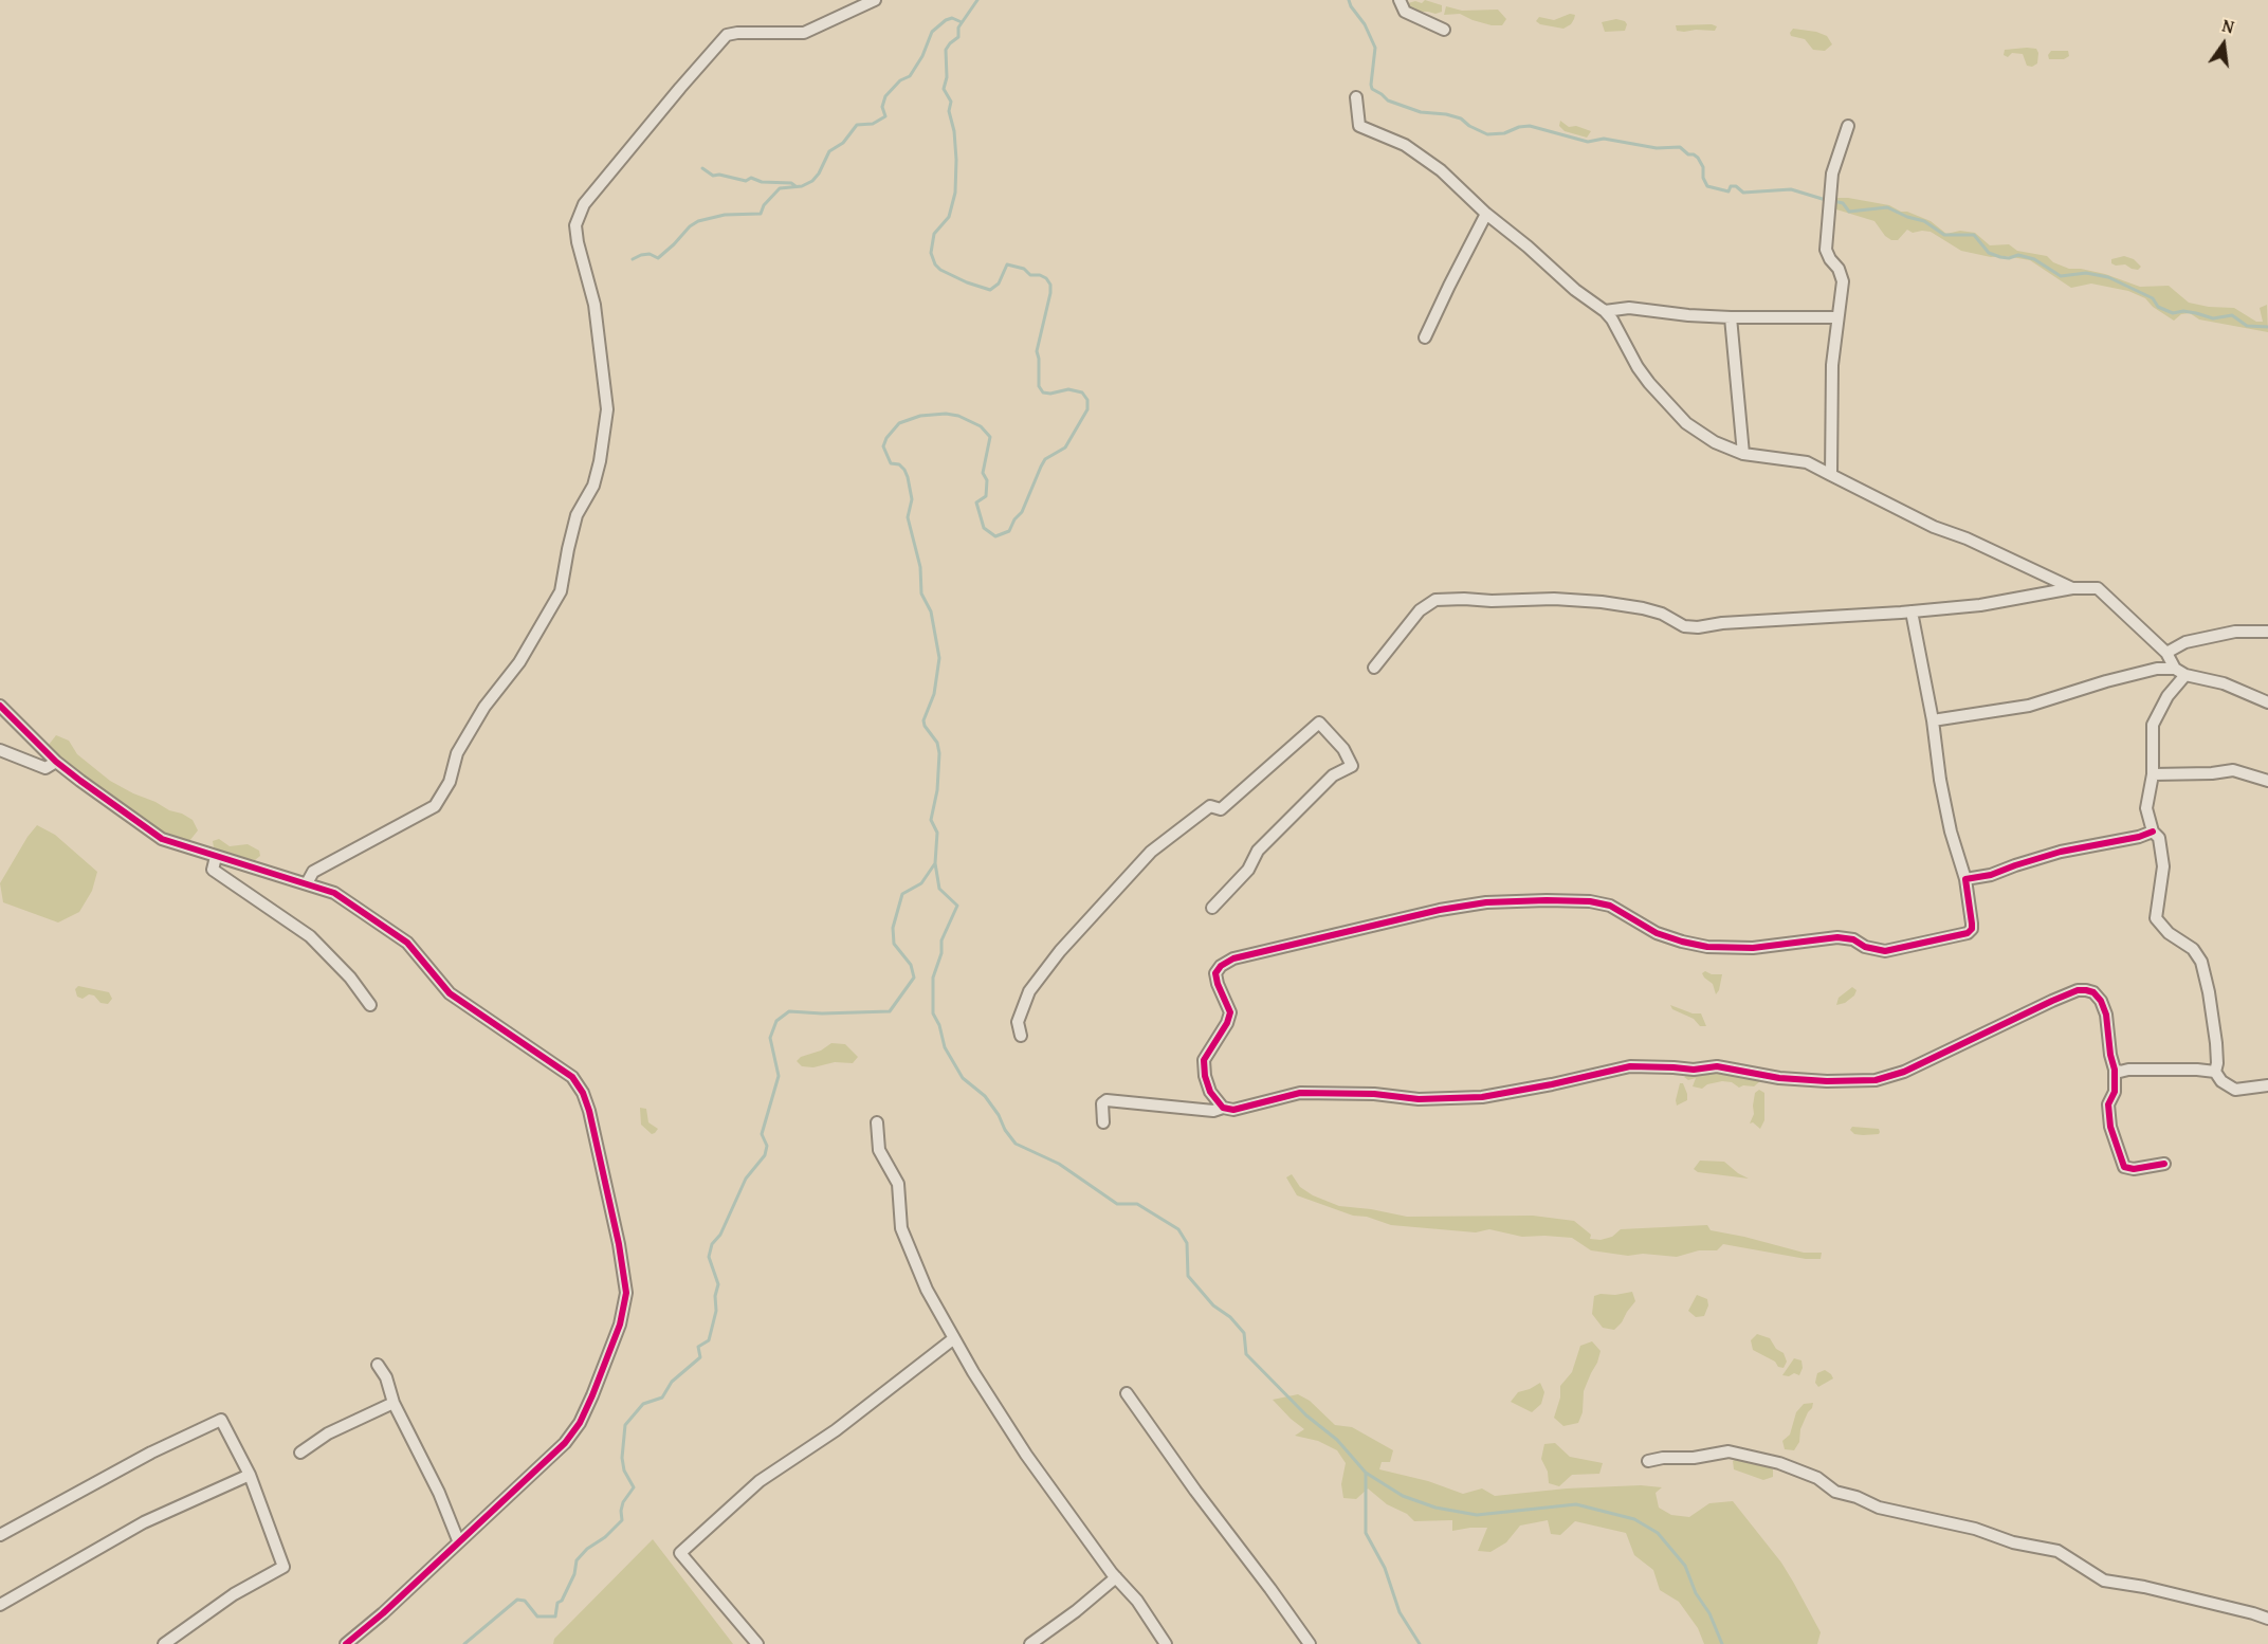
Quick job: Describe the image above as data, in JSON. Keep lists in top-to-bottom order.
{
  "north": "top"
}
